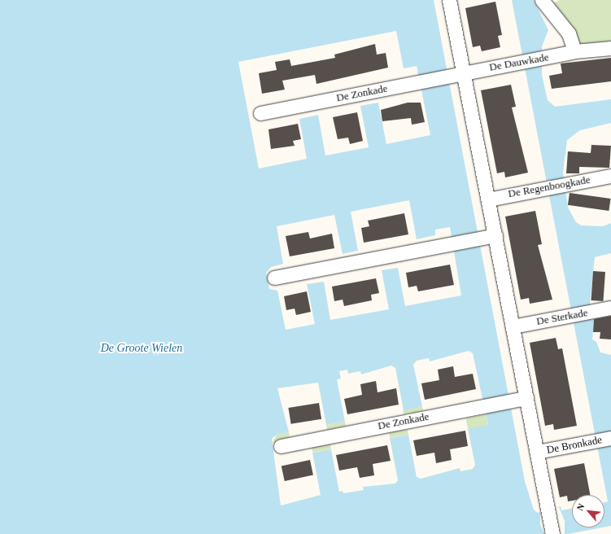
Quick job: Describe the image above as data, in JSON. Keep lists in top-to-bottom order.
{
  "streets": {
    "street": [
      "De Dauwkade",
      "De Zonkade",
      "De Regenboogkade",
      "De Sterkade",
      "De Bronkade"
    ]
  },
  "crossings": [
    ["De Dauwkade", "De Zonkade"]
  ],
  "water": ["De Groote Wielen"],
  "north": "top left"
}
